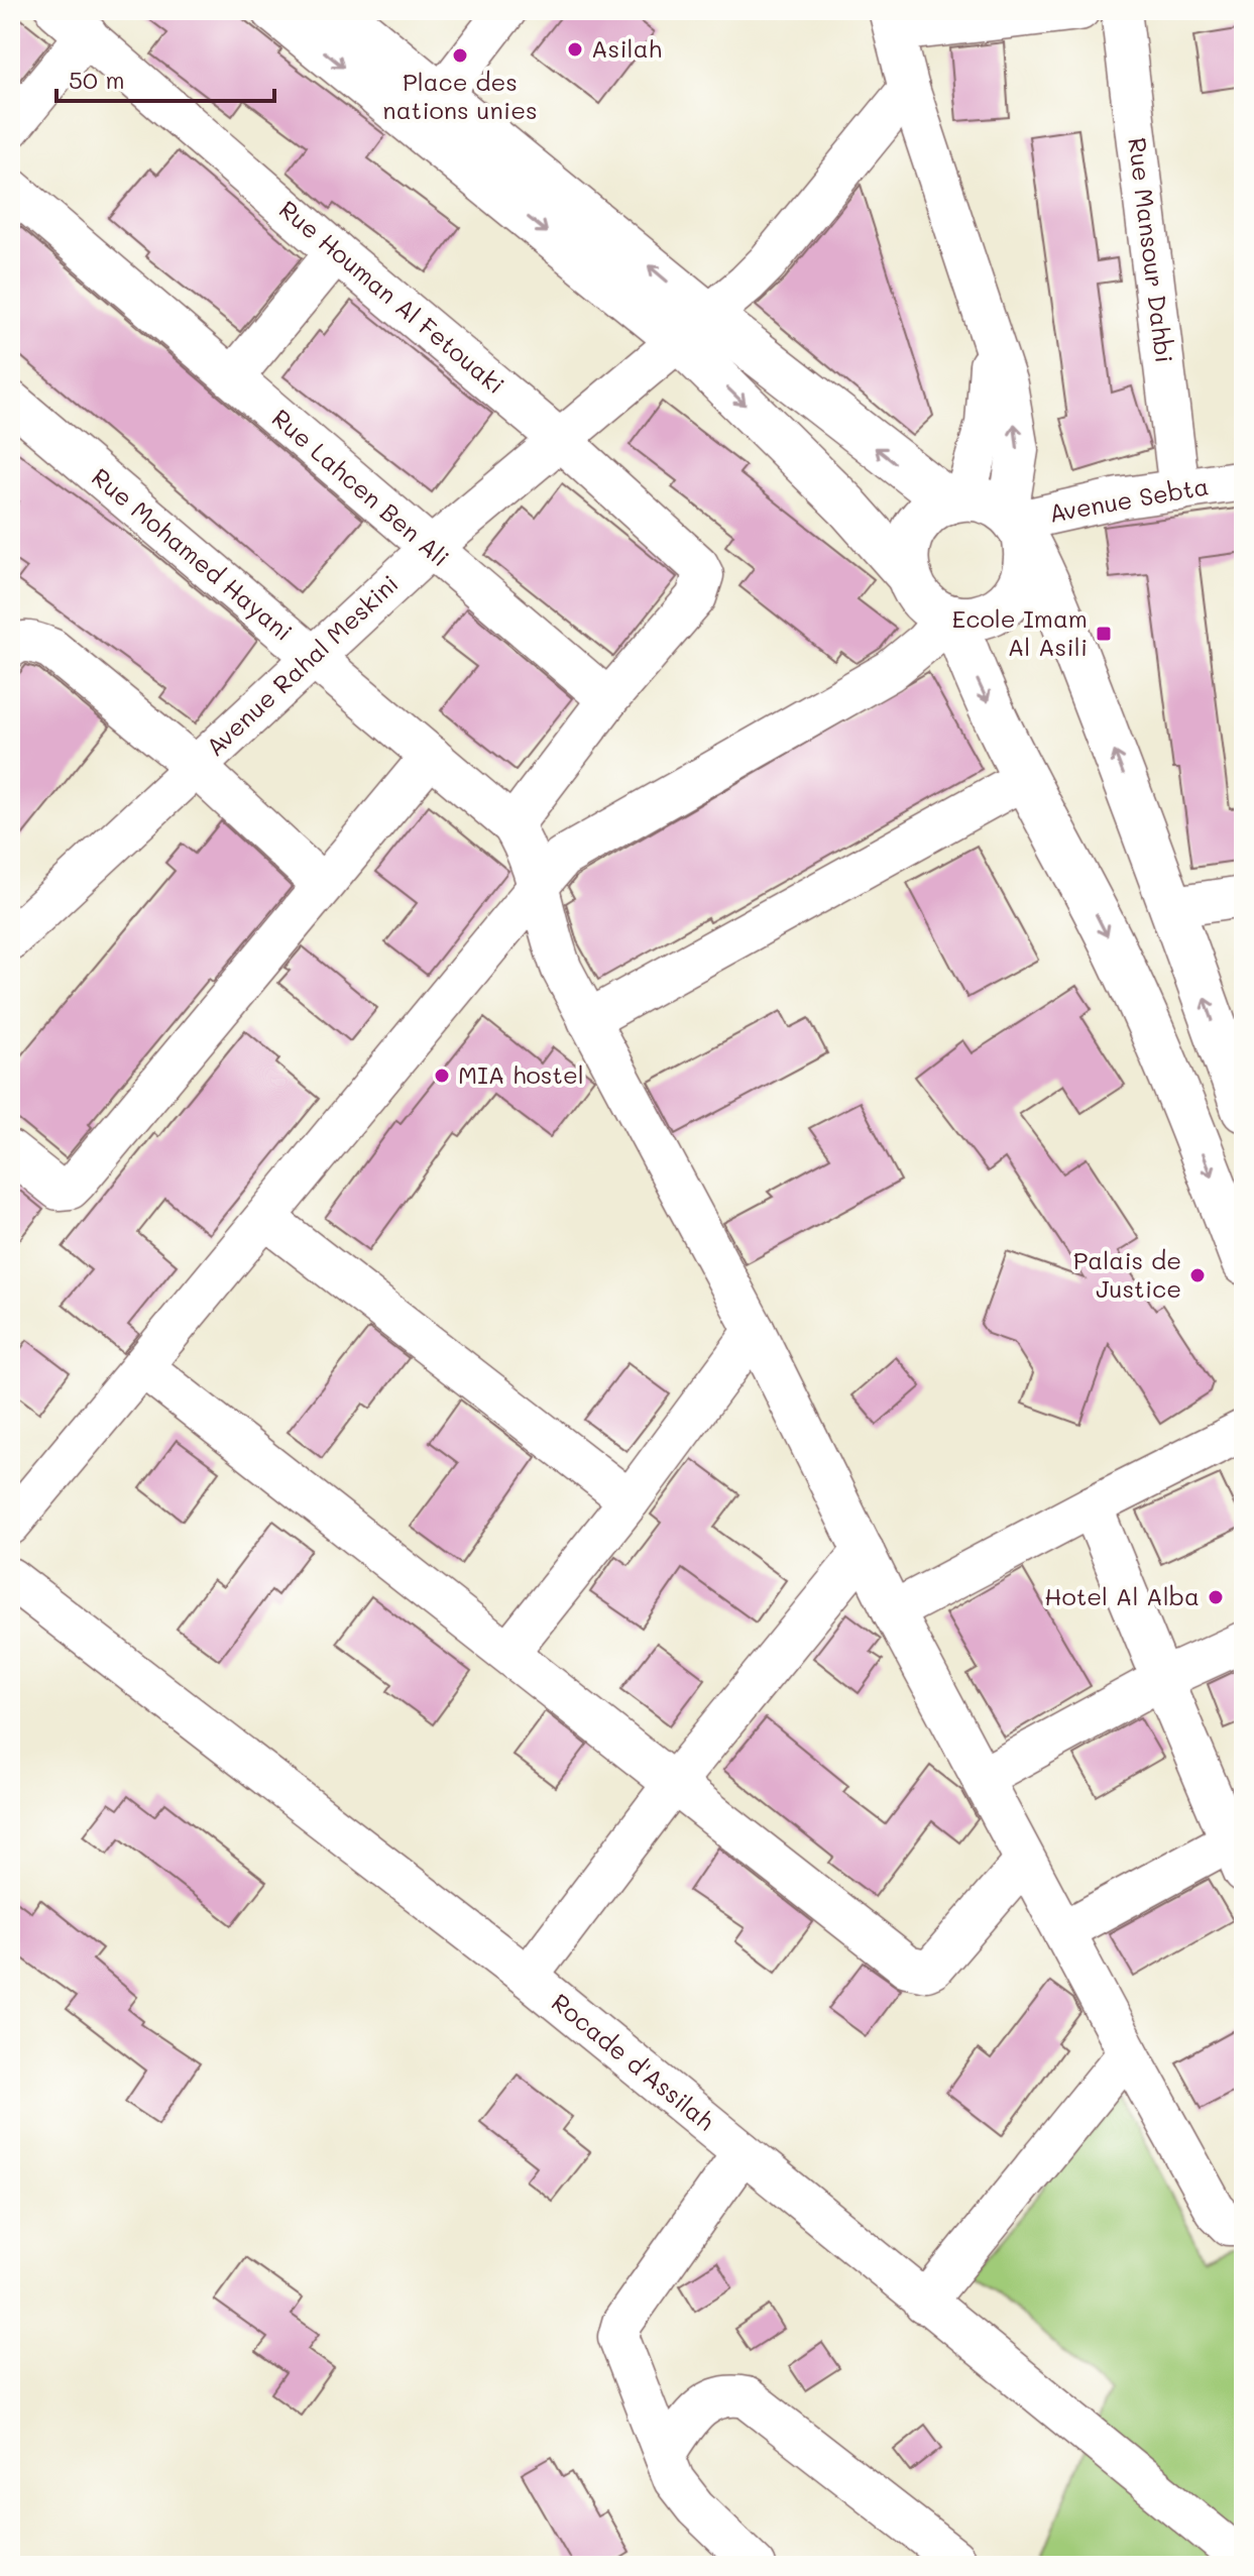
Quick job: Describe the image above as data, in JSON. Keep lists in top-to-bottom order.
{
  "streets": {
    "street": [
      "Rue Mansour Dahbi",
      "Rue Houman Al Fetouaki",
      "Rue Lahcen Ben Ali",
      "Avenue Sebta",
      "Rue Mohamed Hayani",
      "Avenue Rahal Meskini",
      "Rocade d'Assilah"
    ]
  },
  "crossings": [
    ["Rue Mansour Dahbi", "Avenue Sebta"],
    ["Rue Houman Al Fetouaki", "Rue Lahcen Ben Ali"],
    ["Rue Houman Al Fetouaki", "Avenue Rahal Meskini"],
    ["Rue Lahcen Ben Ali", "Avenue Rahal Meskini"],
    ["Rue Mohamed Hayani", "Avenue Rahal Meskini"]
  ],
  "places": {
    "other": [
      "Asilah",
      "Place des nations unies",
      "MIA hostel",
      "Palais de Justice",
      "Hotel Al Alba"
    ],
    "transit": ["Ecole Imam Al Asili"]
  },
  "scale_bar": "50 m"
}
